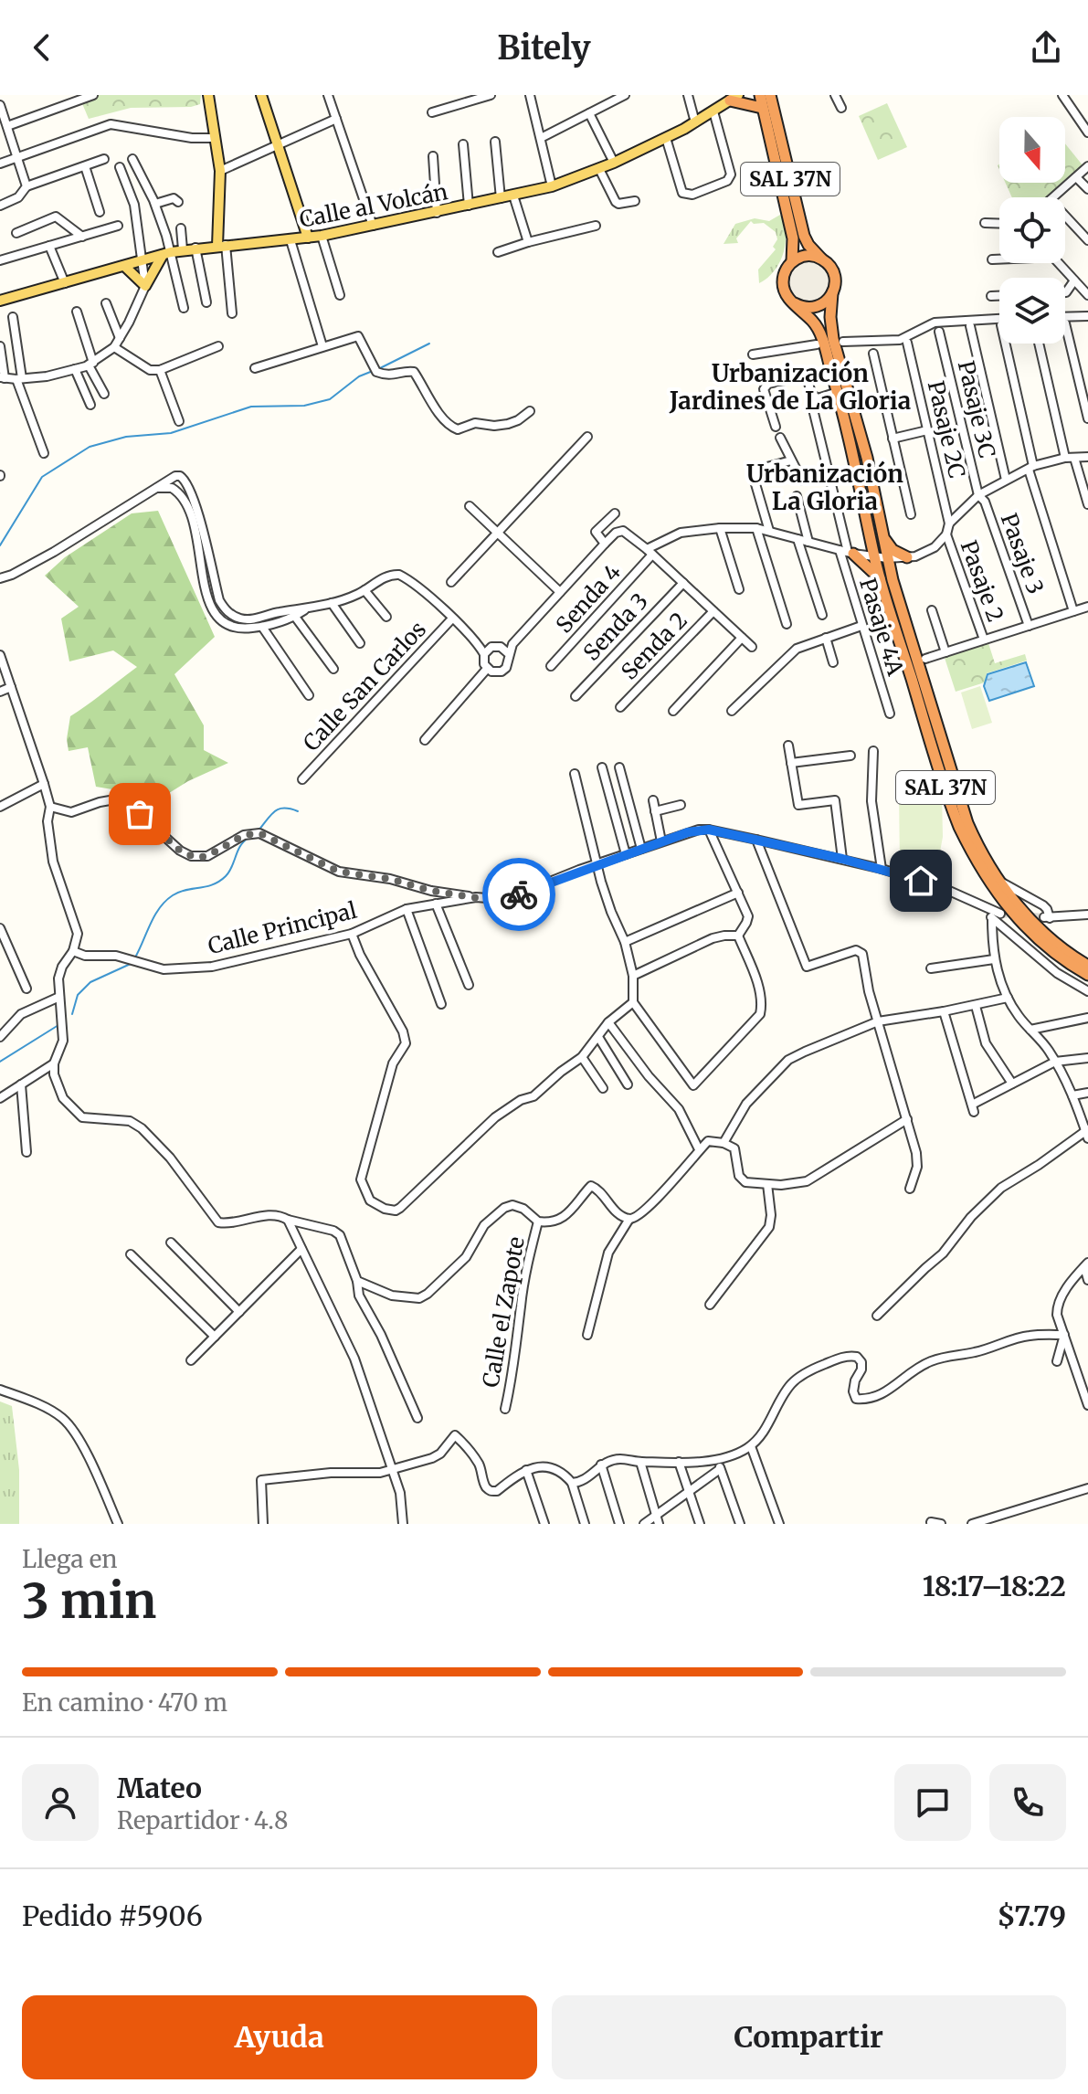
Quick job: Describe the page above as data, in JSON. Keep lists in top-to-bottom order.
{
  "streets": {
    "highway": ["SAL 37N"],
    "main road": ["Calle al Volcán"],
    "street": [
      "Pasaje 3C",
      "Pasaje 2C",
      "Pasaje 3",
      "Pasaje 2",
      "Senda 4",
      "Senda 3",
      "Pasaje 4A",
      "Senda 2",
      "Calle San Carlos",
      "Calle Principal",
      "Calle el Zapote"
    ]
  },
  "crossings": [
    ["SAL 37N", "Senda 4"],
    ["Pasaje 3C", "Pasaje 3"],
    ["Senda 4", "Pasaje 4A"]
  ],
  "districts": ["Urbanización Jardines de La Gloria", "Urbanización La Gloria"],
  "north": "bottom",
  "page": {
    "header": "Bitely",
    "heading": ["3 min", "Llega en", "18:17–18:22"],
    "panel": [
      "Mateo",
      "Repartidor · 4.8",
      "Pedido #5906",
      "$7.79"
    ],
    "bar": "En camino · 470 m",
    "buttons": ["Ayuda", "Compartir"]
  }
}
